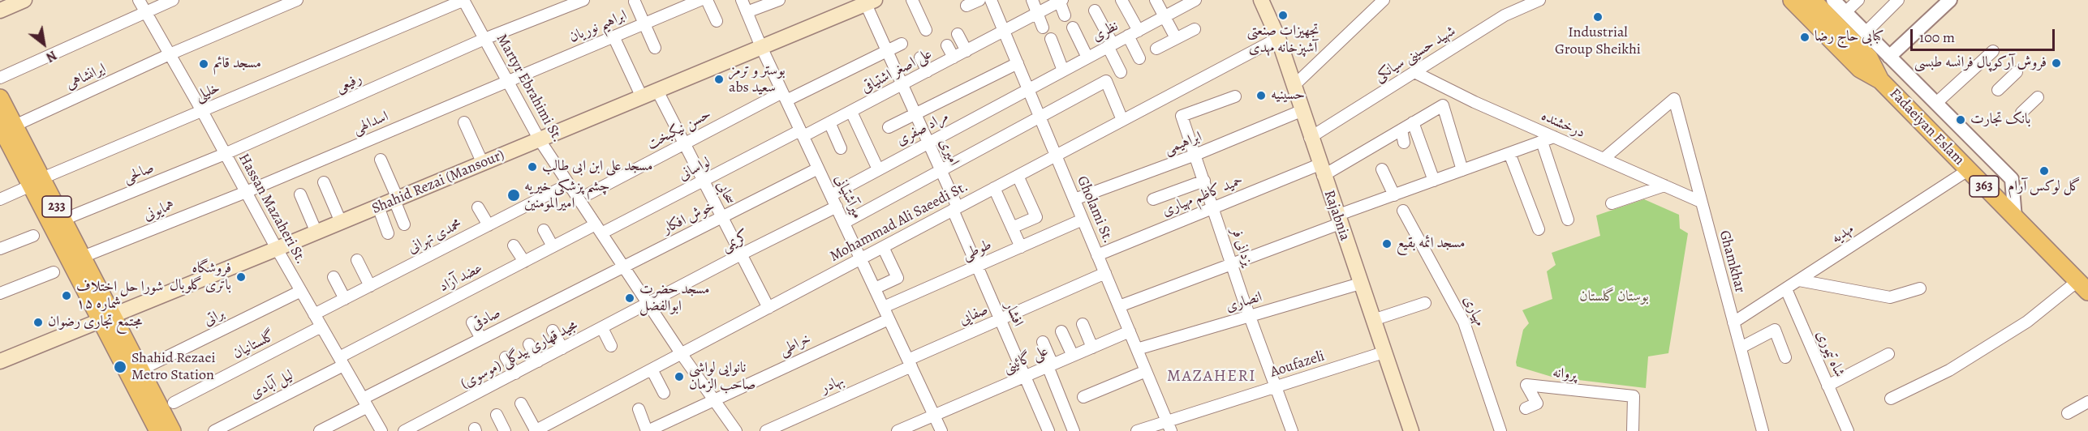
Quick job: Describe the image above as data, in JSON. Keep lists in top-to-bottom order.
{
  "streets": {
    "main road": [
      "Fadaeiyan Eslam",
      "Shahid Rezai (Mansour)",
      "363",
      "233",
      "Rajabnia"
    ],
    "street": [
      "ابراهیم نوریان",
      "نظری",
      "شهید حسینی سیانکی",
      "علی اصغر اشتیاقی",
      "ایرانشاهی",
      "رفیعی",
      "Martyr Ebrahimi St.",
      "خلیلی",
      "اسدالهی",
      "درخشنده",
      "مراد صفری",
      "حسن نیکبخت",
      "ابراهیمی",
      "امیری",
      "لواسانی",
      "صالحی",
      "سحابی",
      "حمید کاظم مهیاری",
      "میرآشتیانی",
      "Hassan Mazaheri St.",
      "Gholami St.",
      "همایونی",
      "خوش افکار",
      "Mohammad Ali Saeedi St.",
      "مهدیه",
      "محمدی تهرانی",
      "کریمی",
      "یزدانی فر",
      "طوطی",
      "Ghamkhar",
      "عضد آزاد",
      "انصاری",
      "مهیاری",
      "افشار",
      "صفایی",
      "براتی",
      "صادقی",
      "گلستانیان",
      "خراطی",
      "شاه تیموری",
      "مجید قهاری بیدگلی (موسوی)",
      "علی گائینی",
      "Aoufazeli",
      "پروانه",
      "لیل آبادی",
      "بهادر"
    ]
  },
  "crossings": [
    ["ابراهیم نوریان", "Martyr Ebrahimi St."],
    ["ابراهیم نوریان", "اسدالهی"],
    ["نظری", "مراد صفری"],
    ["نظری", "Gholami St."],
    ["شهید حسینی سیانکی", "درخشنده"],
    ["شهید حسینی سیانکی", "Rajabnia"],
    ["علی اصغر اشتیاقی", "امیری"],
    ["علی اصغر اشتیاقی", "لواسانی"],
    ["علی اصغر اشتیاقی", "میرآشتیانی"],
    ["علی اصغر اشتیاقی", "Gholami St."],
    ["ایرانشاهی", "233"],
    ["ایرانشاهی", "Hassan Mazaheri St."],
    ["رفیعی", "Martyr Ebrahimi St."],
    ["رفیعی", "صالحی"],
    ["رفیعی", "Hassan Mazaheri St."],
    ["Martyr Ebrahimi St.", "خلیلی"],
    ["Martyr Ebrahimi St.", "اسدالهی"],
    ["Martyr Ebrahimi St.", "لواسانی"],
    ["Martyr Ebrahimi St.", "Shahid Rezai (Mansour)"],
    ["Martyr Ebrahimi St.", "خوش افکار"],
    ["Martyr Ebrahimi St.", "Mohammad Ali Saeedi St."],
    ["Martyr Ebrahimi St.", "محمدی تهرانی"],
    ["Martyr Ebrahimi St.", "کریمی"],
    ["Martyr Ebrahimi St.", "عضد آزاد"],
    ["Martyr Ebrahimi St.", "صادقی"],
    ["Martyr Ebrahimi St.", "خراطی"],
    ["Martyr Ebrahimi St.", "مجید قهاری بیدگلی (موسوی)"],
    ["خلیلی", "233"],
    ["خلیلی", "Hassan Mazaheri St."],
    ["اسدالهی", "Hassan Mazaheri St."],
    ["اسدالهی", "همایونی"],
    ["درخشنده", "Ghamkhar"],
    ["Fadaeiyan Eslam", "مهدیه"],
    ["مراد صفری", "امیری"],
    ["مراد صفری", "میرآشتیانی"],
    ["مراد صفری", "Gholami St."],
    ["حسن نیکبخت", "امیری"],
    ["حسن نیکبخت", "سحابی"],
    ["حسن نیکبخت", "میرآشتیانی"],
    ["ابراهیمی", "Gholami St."],
    ["ابراهیمی", "Rajabnia"],
    ["ابراهیمی", "یزدانی فر"],
    ["امیری", "Shahid Rezai (Mansour)"],
    ["امیری", "Mohammad Ali Saeedi St."],
    ["امیری", "افشار"],
    ["لواسانی", "سحابی"],
    ["لواسانی", "میرآشتیانی"],
    ["لواسانی", "عضد آزاد"],
    ["صالحی", "233"],
    ["صالحی", "Hassan Mazaheri St."],
    ["Shahid Rezai (Mansour)", "سحابی"],
    ["Shahid Rezai (Mansour)", "میرآشتیانی"],
    ["Shahid Rezai (Mansour)", "233"],
    ["Shahid Rezai (Mansour)", "Hassan Mazaheri St."],
    ["سحابی", "خوش افکار"],
    ["سحابی", "Mohammad Ali Saeedi St."],
    ["سحابی", "کریمی"],
    ["حمید کاظم مهیاری", "Gholami St."],
    ["حمید کاظم مهیاری", "Rajabnia"],
    ["حمید کاظم مهیاری", "یزدانی فر"],
    ["میرآشتیانی", "خوش افکار"],
    ["میرآشتیانی", "Mohammad Ali Saeedi St."],
    ["میرآشتیانی", "کریمی"],
    ["میرآشتیانی", "طوطی"],
    ["میرآشتیانی", "صفایی"],
    ["میرآشتیانی", "خراطی"],
    ["میرآشتیانی", "علی گائینی"],
    ["میرآشتیانی", "بهادر"],
    ["233", "همایونی"],
    ["233", "براتی"],
    ["Hassan Mazaheri St.", "همایونی"],
    ["Hassan Mazaheri St.", "محمدی تهرانی"],
    ["Hassan Mazaheri St.", "عضد آزاد"],
    ["Hassan Mazaheri St.", "براتی"],
    ["Hassan Mazaheri St.", "صادقی"],
    ["Hassan Mazaheri St.", "گلستانیان"],
    ["Hassan Mazaheri St.", "لیل آبادی"],
    ["Gholami St.", "Mohammad Ali Saeedi St."],
    ["Gholami St.", "طوطی"],
    ["Gholami St.", "انصاری"],
    ["Gholami St.", "صفایی"],
    ["Gholami St.", "علی گائینی"],
    ["Gholami St.", "Aoufazeli"],
    ["Rajabnia", "Mohammad Ali Saeedi St."],
    ["Rajabnia", "انصاری"],
    ["Rajabnia", "Aoufazeli"],
    ["خوش افکار", "صادقی"],
    ["Mohammad Ali Saeedi St.", "افشار"],
    ["مهدیه", "Ghamkhar"],
    ["مهدیه", "شاه تیموری"],
    ["کریمی", "مجید قهاری بیدگلی (موسوی)"],
    ["یزدانی فر", "انصاری"],
    ["یزدانی فر", "Aoufazeli"],
    ["طوطی", "افشار"],
    ["عضد آزاد", "لیل آبادی"],
    ["افشار", "صفایی"],
    ["افشار", "علی گائینی"],
    ["صفایی", "بهادر"]
  ],
  "districts": ["MAZAHERI"],
  "parks": ["بوستان گلستان"],
  "places": [
    "تجهیزات صنعتی آشپزخانه مهدی",
    "Industrial Group Sheikhi",
    "کبابی حاج رضا",
    "فروش آرکوپال فرانسه طبسی",
    "مسجد قائم",
    "بوستر و ترمز abs سعید",
    "حسینیه",
    "بانک تجارت",
    "مسجد علی ابن ابی طالب",
    "گل لوکس آرام",
    "چشم پزشکی خیریه امیرالمومنین",
    "مسجد ائمه بقیع",
    "فروشگاه باتری گلوبال",
    "شورا حل اختلاف شماره ۱۵",
    "مسجد حضرت ابوالفضل",
    "مجتمع تجاری رضوان",
    "Shahid Rezaei Metro Station",
    "نانوایی لواشی صاحب الزمان"
  ],
  "scale_bar": "100 m",
  "north": "bottom right"
}
